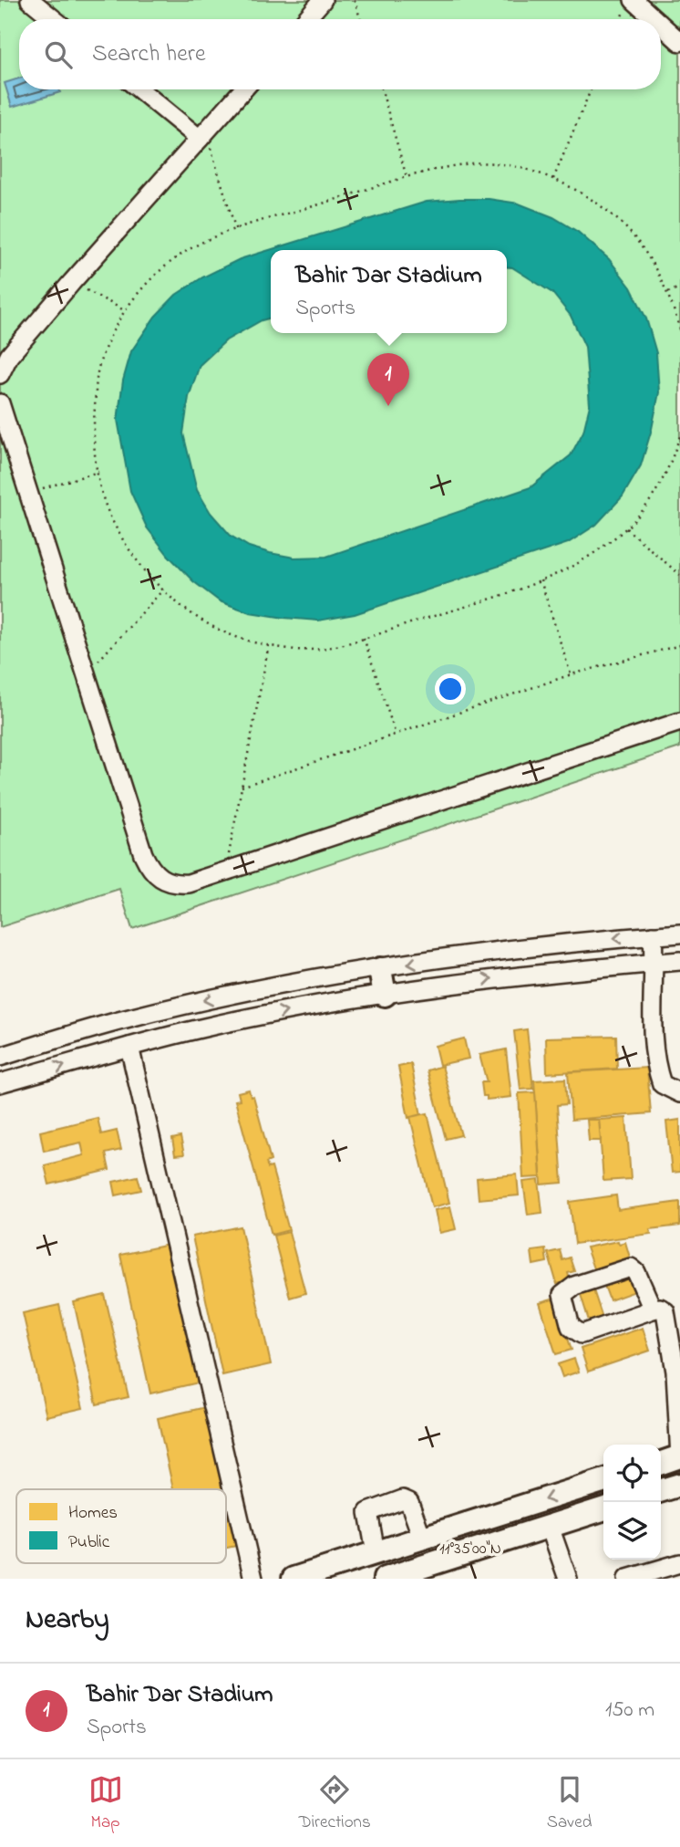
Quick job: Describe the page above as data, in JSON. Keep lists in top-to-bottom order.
{
  "legend": ["Homes", "Public"],
  "page": {
    "search": "Search here",
    "popup": ["Bahir Dar Stadium", "Sports"],
    "pins": "1",
    "heading": "Nearby",
    "list": [
      {
        "mark": "1",
        "name": "Bahir Dar Stadium",
        "note": "Sports",
        "value": "150 m"
      }
    ],
    "nav": ["Map", "Directions", "Saved"]
  },
  "coordinates": ["11°35'00\"N"]
}
